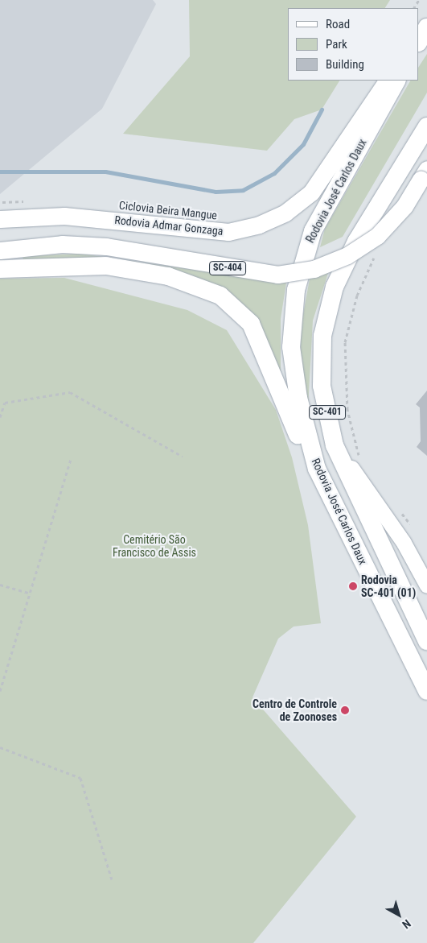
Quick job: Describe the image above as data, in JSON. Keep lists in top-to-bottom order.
{
  "streets": {
    "highway": ["Rodovia José Carlos Daux", "SC-401"],
    "main road": ["Rodovia Admar Gonzaga", "SC-404"],
    "path": ["Ciclovia Beira Mangue"]
  },
  "parks": ["Cemitério São Francisco de Assis"],
  "places": ["Rodovia SC-401 (01)", "Centro de Controle de Zoonoses"],
  "legend": ["Road", "Park", "Building"],
  "north": "bottom right"
}
